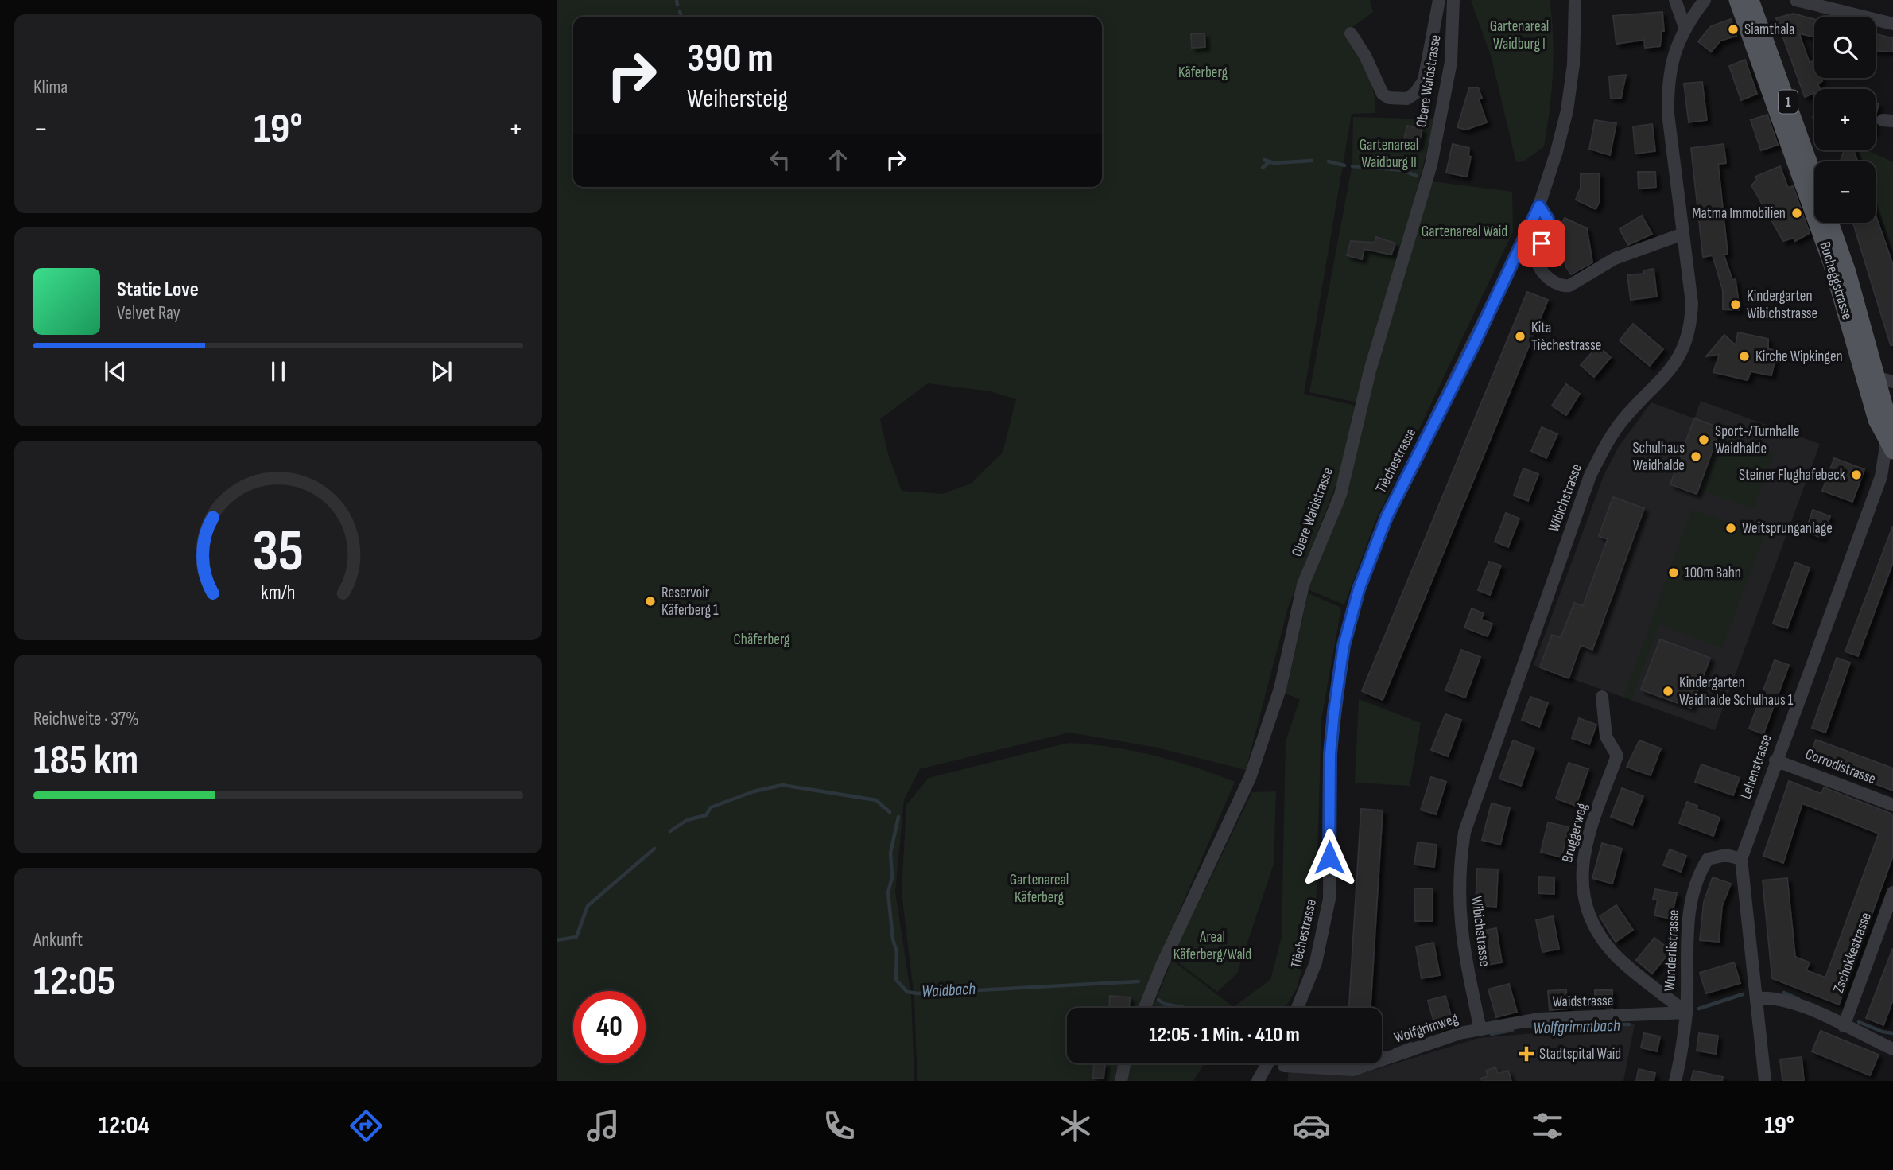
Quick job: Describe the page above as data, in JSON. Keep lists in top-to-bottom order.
{
  "streets": {
    "main road": ["1", "Bucheggstrasse"],
    "street": [
      "Obere Waidstrasse",
      "Tièchestrasse",
      "Wibichstrasse",
      "Lehenstrasse",
      "Corrodistrasse",
      "Bruggerweg",
      "Wunderlistrasse",
      "Zschokkestrasse",
      "Waidstrasse",
      "Wolfgrimweg"
    ]
  },
  "crossings": [
    ["1", "Bucheggstrasse"],
    ["1", "Lehenstrasse"],
    ["Wibichstrasse", "Waidstrasse"],
    ["Wibichstrasse", "Wolfgrimweg"],
    ["Lehenstrasse", "Corrodistrasse"],
    ["Lehenstrasse", "Wunderlistrasse"],
    ["Bruggerweg", "Wunderlistrasse"],
    ["Bruggerweg", "Waidstrasse"],
    ["Wunderlistrasse", "Waidstrasse"],
    ["Waidstrasse", "Wolfgrimweg"]
  ],
  "water": ["Waidbach", "Wolfgrimmbach"],
  "parks": [
    "Gartenareal Waidburg I",
    "Käferberg",
    "Gartenareal Waidburg II",
    "Gartenareal Waid",
    "Chäferberg",
    "Gartenareal Käferberg",
    "Areal Käferberg/Wald"
  ],
  "places": {
    "other": [
      "Siamthala",
      "Matma Immobilien",
      "Kindergarten Wibichstrasse",
      "Kita Tièchestrasse",
      "Kirche Wipkingen",
      "Sport-/Turnhalle Waidhalde",
      "Schulhaus Waidhalde",
      "Steiner Flughafebeck",
      "Weitsprunganlage",
      "100m Bahn",
      "Reservoir Käferberg 1",
      "Kindergarten Waidhalde Schulhaus 1"
    ],
    "health": ["Stadtspital Waid"]
  },
  "page": {
    "tile": [
      "Klima",
      ["Reichweite · 37%", "185 km"],
      ["Ankunft", "12:05"]
    ],
    "map_buttons": ["+", "−"],
    "turn": ["390 m", "Weihersteig"],
    "heat": ["−", "19°", "+"],
    "song": ["Static Love", "Velvet Ray"],
    "limit": "40",
    "trip": "12:05 · 1 Min. · 410 m",
    "tabs": ["12:04", "19°"],
    "gauge": ["35", "km/h"]
  }
}
